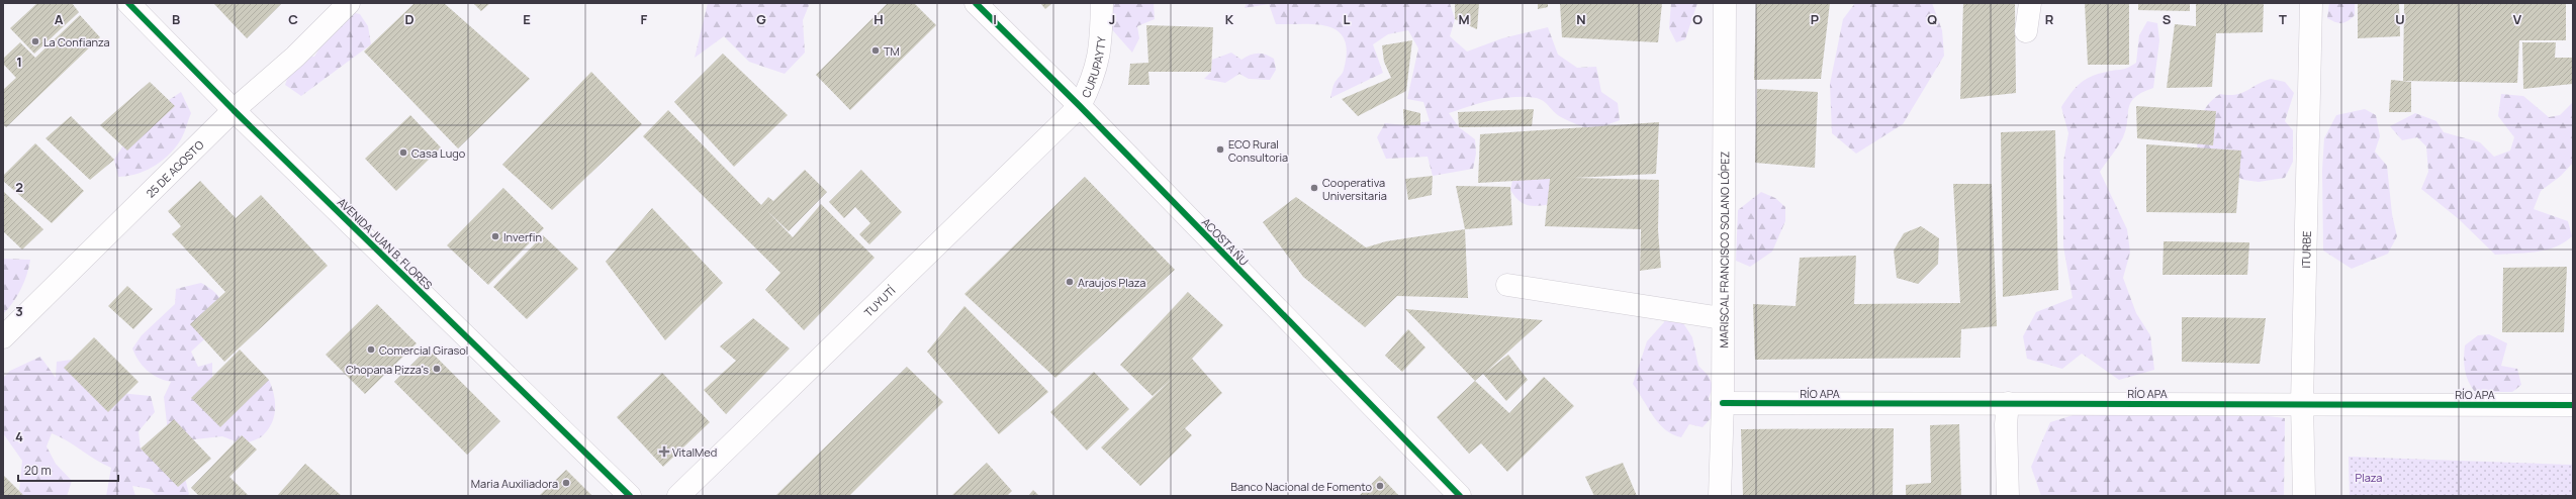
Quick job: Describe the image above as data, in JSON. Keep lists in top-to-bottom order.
{
  "streets": {
    "street": [
      "CURUPAYTY",
      "25 DE AGOSTO",
      "ACOSTA ÑU",
      "AVENIDA JUAN B. FLORES",
      "MARISCAL FRANCISCO SOLANO LÓPEZ",
      "ITURBE",
      "TUYUTÍ",
      "RÍO APA"
    ]
  },
  "crossings": [
    ["CURUPAYTY", "ACOSTA ÑU"],
    ["CURUPAYTY", "TUYUTÍ"],
    ["25 DE AGOSTO", "AVENIDA JUAN B. FLORES"],
    ["ACOSTA ÑU", "TUYUTÍ"],
    ["MARISCAL FRANCISCO SOLANO LÓPEZ", "RÍO APA"],
    ["ITURBE", "RÍO APA"]
  ],
  "parks": ["Plaza"],
  "places": {
    "other": [
      "La Confianza",
      "TM",
      "ECO Rural Consultoria",
      "Casa Lugo",
      "Cooperativa Universitaria",
      "Inverfin",
      "Araujos Plaza",
      "Comercial Girasol",
      "Chopana Pizza's",
      "Maria Auxiliadora",
      "Banco Nacional de Fomento"
    ],
    "health": ["VitalMed"]
  },
  "scale_bar": "20 m",
  "grid": {
    "columns": [
      "A",
      "B",
      "C",
      "D",
      "E",
      "F",
      "G",
      "H",
      "I",
      "J",
      "K",
      "L",
      "M",
      "N",
      "O",
      "P",
      "Q",
      "R",
      "S",
      "T",
      "U",
      "V"
    ],
    "rows": [
      "1",
      "2",
      "3",
      "4"
    ]
  }
}
